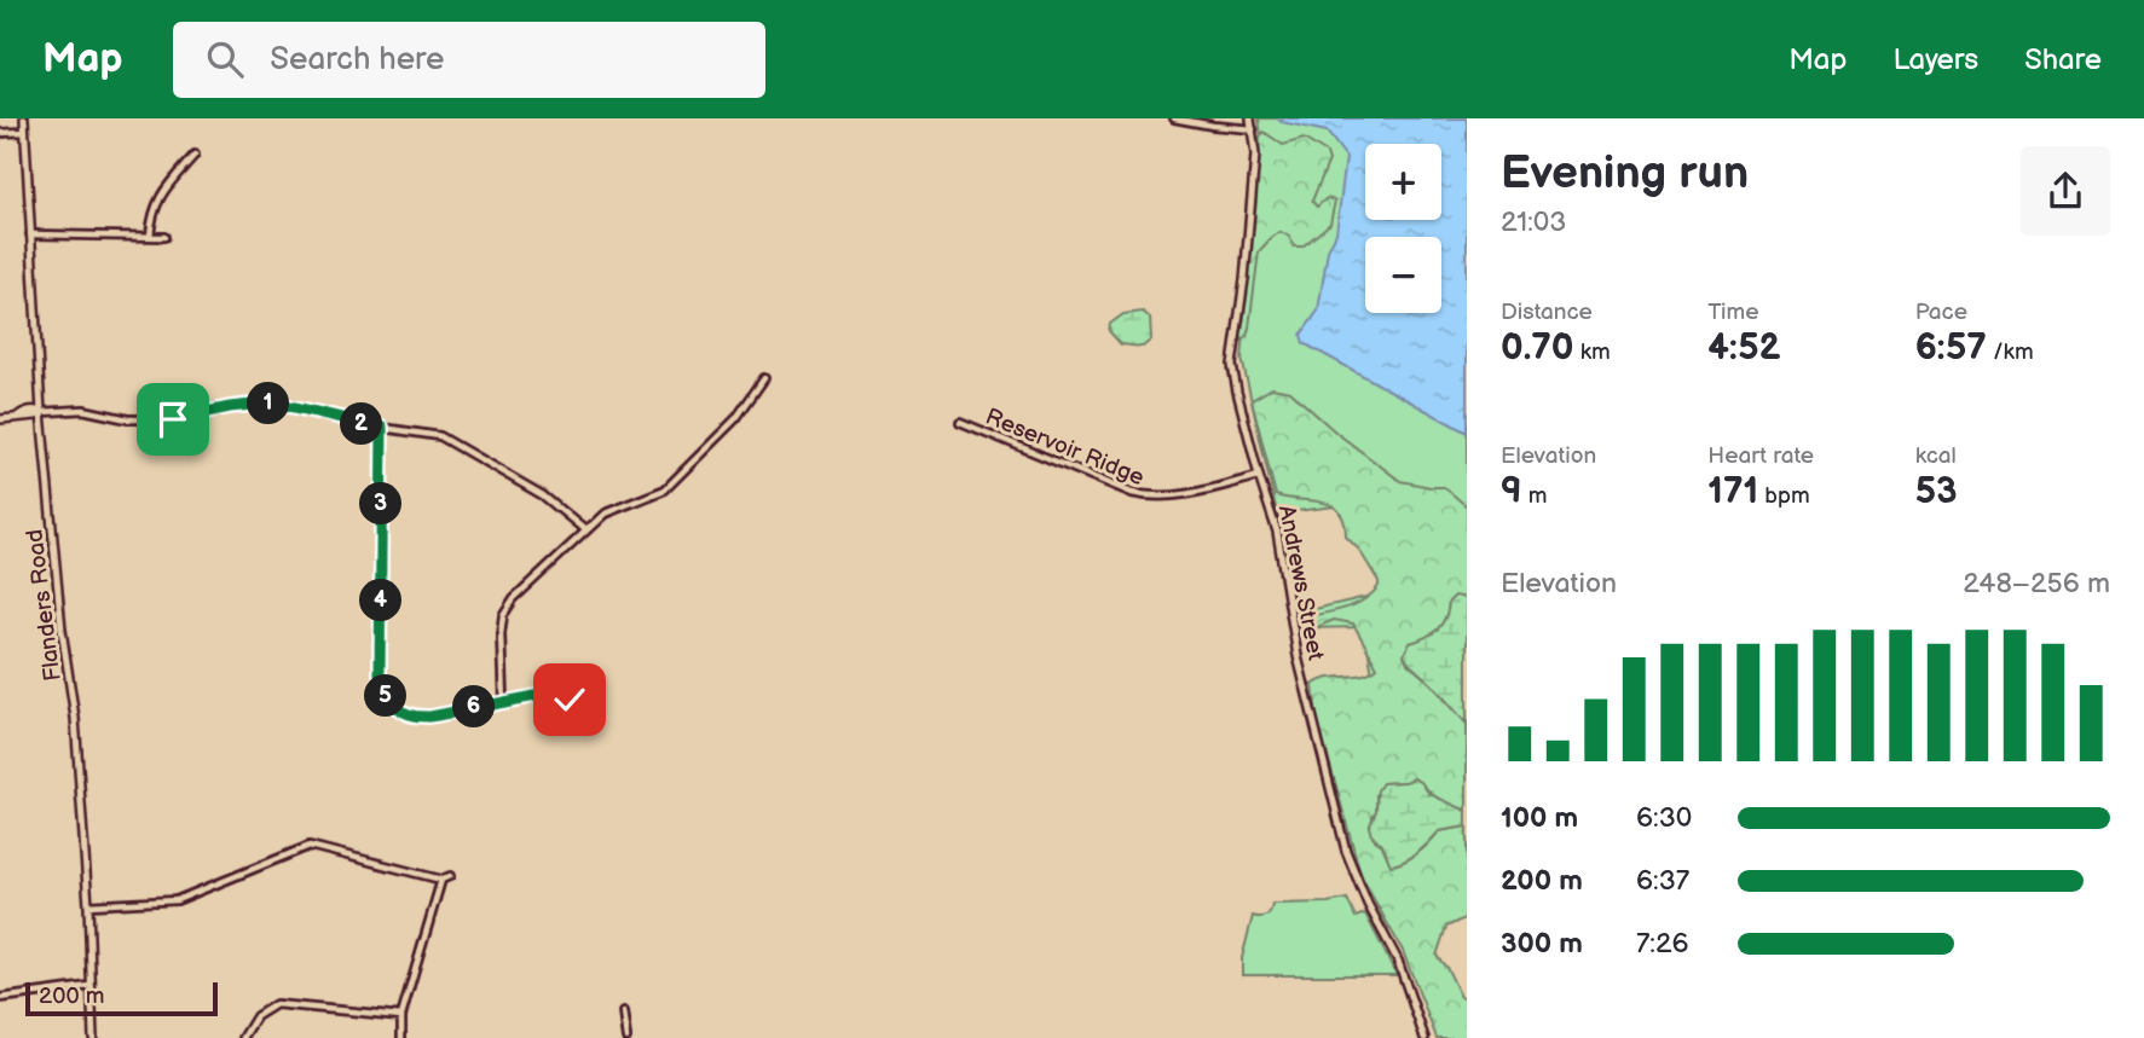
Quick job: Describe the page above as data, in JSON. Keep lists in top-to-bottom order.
{
  "streets": {
    "street": ["Reservoir Ridge", "Andrews Street", "Flanders Road"]
  },
  "crossings": [
    ["Reservoir Ridge", "Andrews Street"]
  ],
  "scale_bar": "200 m",
  "page": {
    "header": "Map",
    "search": "Search here",
    "nav": ["Map", "Layers", "Share"],
    "heading": ["Evening run", "21:03"],
    "map_buttons": ["+", "−"],
    "stats": [
      ["Distance", "0.70 km"],
      ["Time", "4:52"],
      ["Pace", "6:57 /km"],
      ["Elevation", "9 m"],
      ["Heart rate", "171 bpm"],
      ["kcal", "53"]
    ],
    "pins": [
      "1",
      "2",
      "3",
      "4",
      "5",
      "6"
    ],
    "chart": ["Elevation", "248–256 m"],
    "list": [
      {
        "name": "100 m",
        "note": "6:30"
      },
      {
        "name": "200 m",
        "note": "6:37"
      },
      {
        "name": "300 m",
        "note": "7:26"
      }
    ],
    "scale": "200 m"
  }
}
